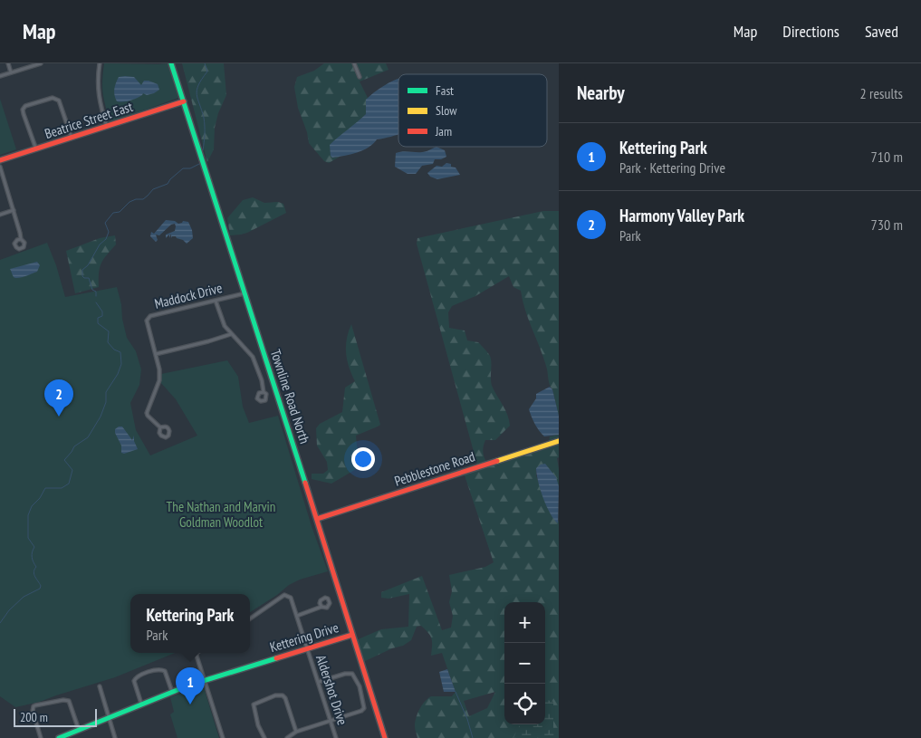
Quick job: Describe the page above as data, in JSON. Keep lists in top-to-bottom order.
{
  "streets": {
    "street": [
      "Beatrice Street East",
      "Maddock Drive",
      "Townline Road North",
      "Pebblestone Road",
      "Kettering Drive",
      "Aldershot Drive"
    ]
  },
  "crossings": [
    ["Beatrice Street East", "Townline Road North"],
    ["Maddock Drive", "Townline Road North"],
    ["Townline Road North", "Pebblestone Road"],
    ["Townline Road North", "Kettering Drive"],
    ["Kettering Drive", "Aldershot Drive"]
  ],
  "parks": ["The Nathan and Marvin Goldman Woodlot"],
  "legend": ["Fast", "Slow", "Jam"],
  "scale_bar": "200 m",
  "page": {
    "header": "Map",
    "nav": ["Map", "Directions", "Saved"],
    "heading": ["Nearby", "2 results"],
    "list": [
      {
        "mark": "1",
        "name": "Kettering Park",
        "note": "Park · Kettering Drive",
        "value": "710 m"
      },
      {
        "mark": "2",
        "name": "Harmony Valley Park",
        "note": "Park",
        "value": "730 m"
      }
    ],
    "pins": ["2", "1"],
    "popup": ["Kettering Park", "Park"],
    "map_buttons": ["+", "−"],
    "scale": "200 m"
  }
}
